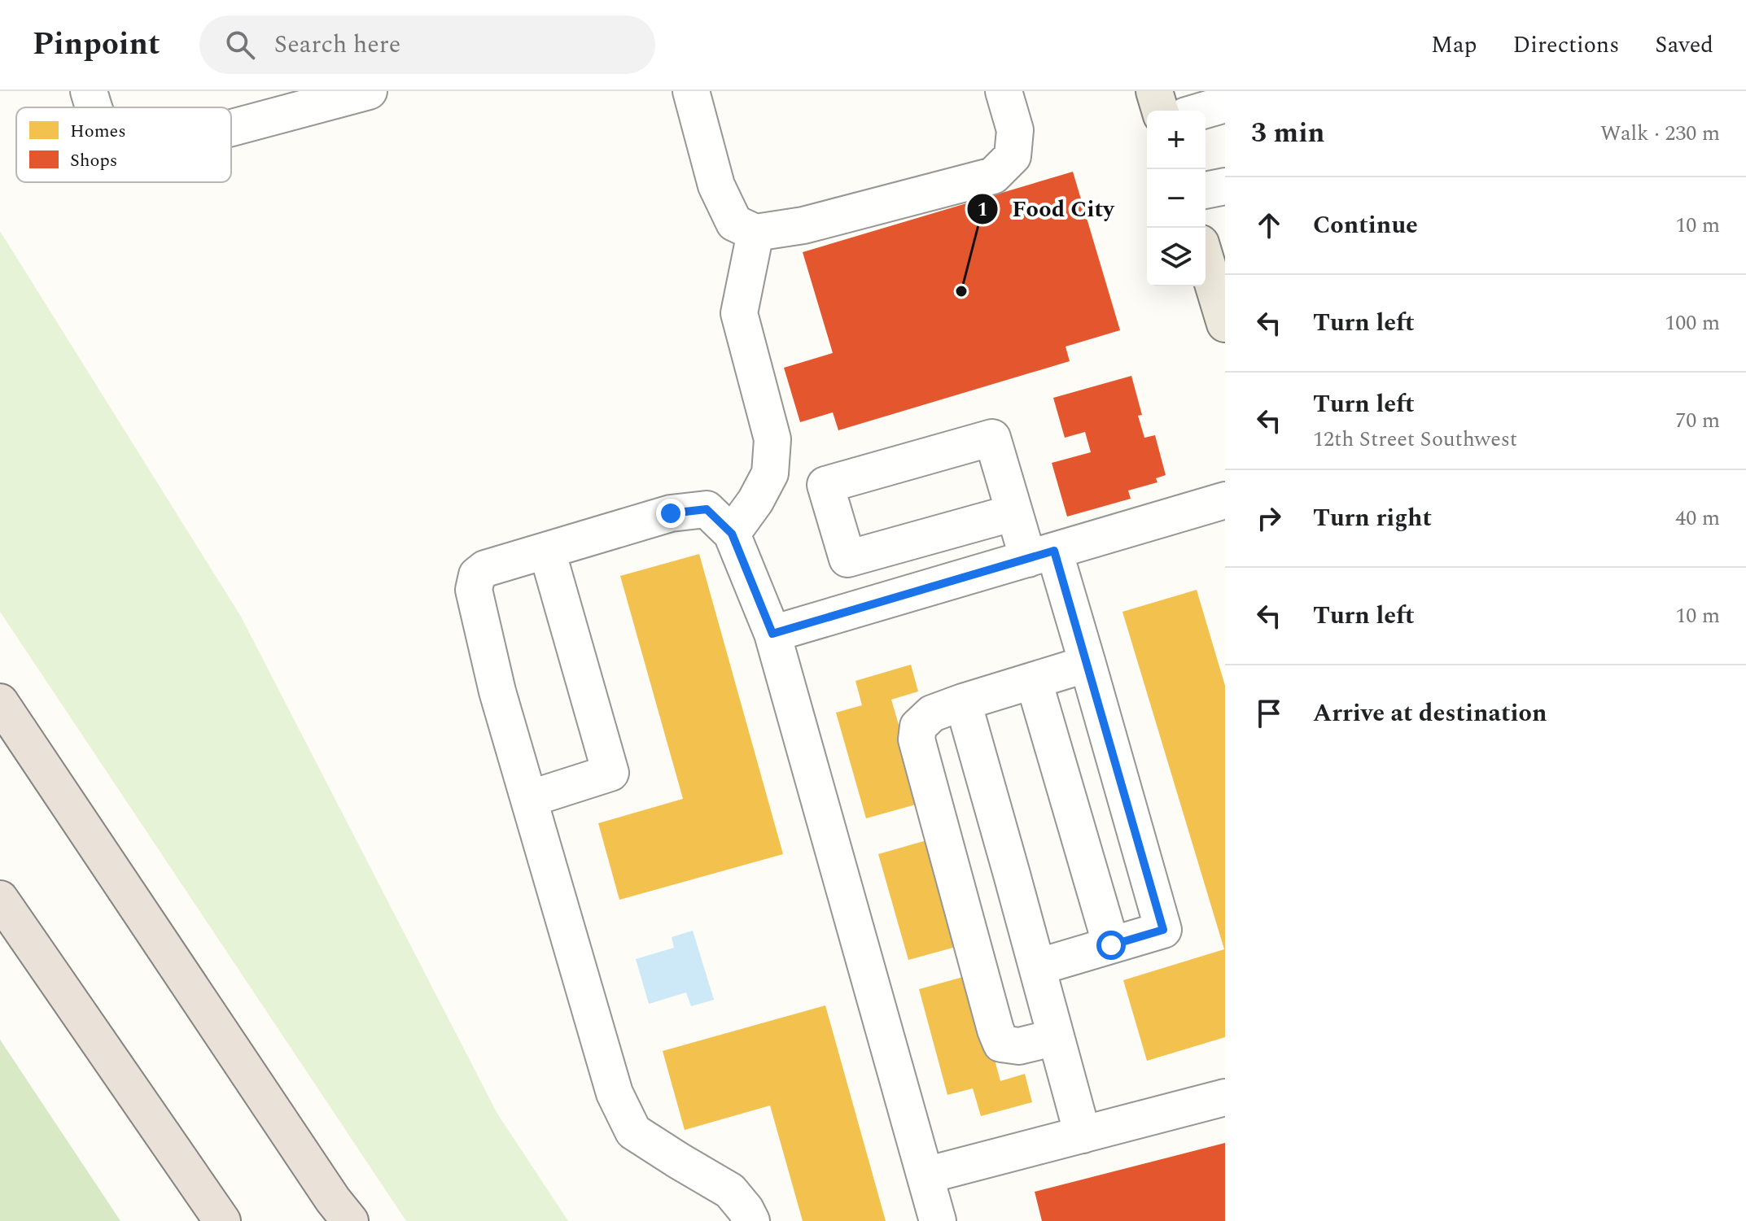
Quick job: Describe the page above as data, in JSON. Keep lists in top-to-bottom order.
{
  "places": ["Food City"],
  "legend": ["Homes", "Shops"],
  "page": {
    "header": "Pinpoint",
    "search": "Search here",
    "nav": ["Map", "Directions", "Saved"],
    "heading": ["3 min", "Walk · 230 m"],
    "map_buttons": ["+", "−"],
    "list": [
      ["Continue", "10 m"],
      ["Turn left", "100 m"],
      ["Turn left", "12th Street Southwest", "70 m"],
      ["Turn right", "40 m"],
      ["Turn left", "10 m"],
      "Arrive at destination"
    ]
  }
}
